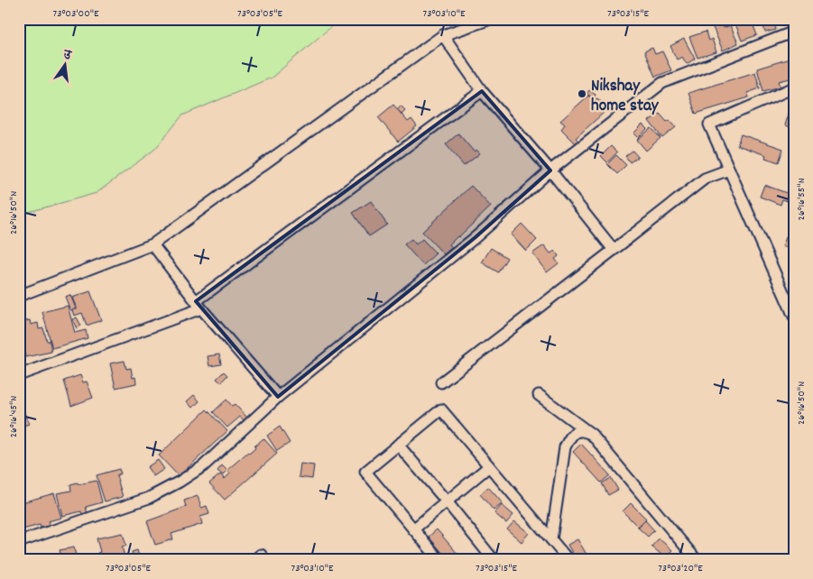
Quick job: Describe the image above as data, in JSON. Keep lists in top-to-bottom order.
{
  "places": ["Nikshay home stay"],
  "north": "top",
  "coordinates": [
    "73°03'00\"E",
    "73°03'05\"E",
    "73°03'10\"E",
    "73°03'15\"E",
    "26°16'55\"N",
    "26°16'50\"N",
    "26°16'45\"N",
    "73°03'20\"E"
  ]
}
